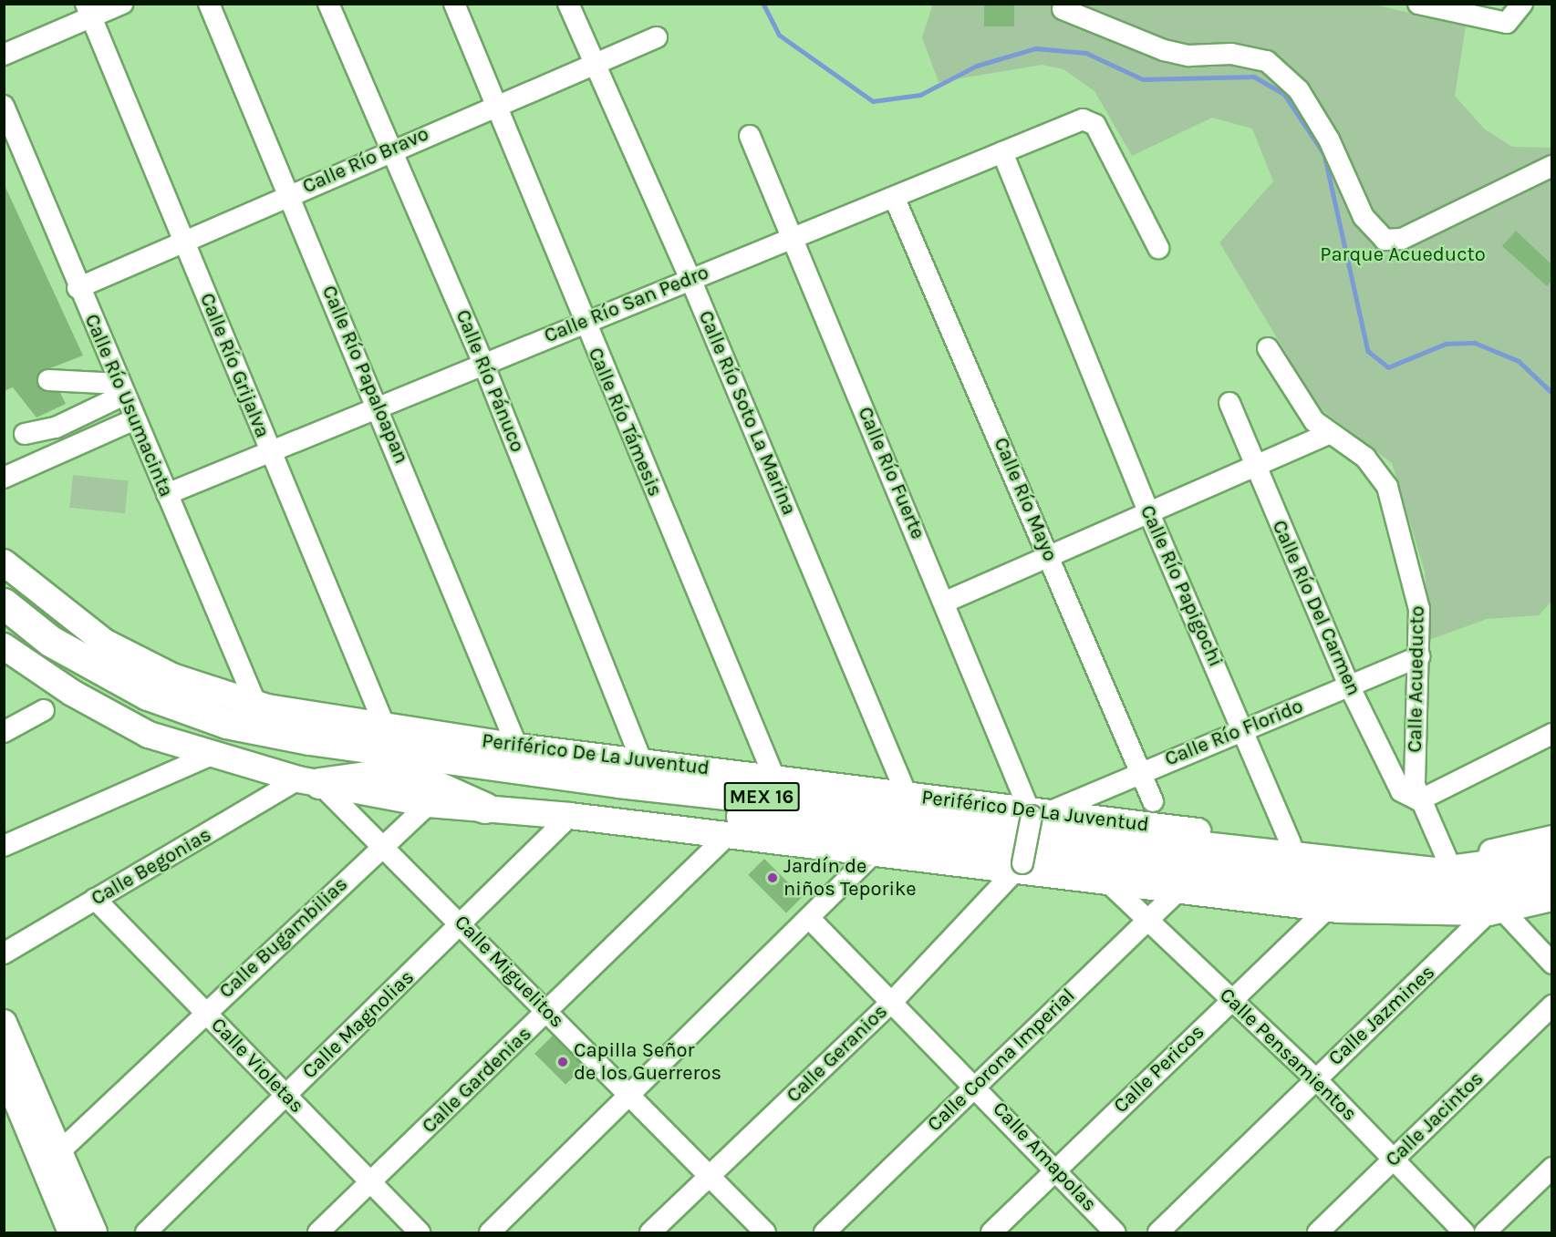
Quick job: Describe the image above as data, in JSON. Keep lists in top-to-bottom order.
{
  "streets": {
    "highway": ["Periférico De La Juventud", "MEX 16"],
    "street": [
      "Calle Río Bravo",
      "Calle Río San Pedro",
      "Calle Río Grijalva",
      "Calle Río Papaloapan",
      "Calle Río Pánuco",
      "Calle Río Usumacinta",
      "Calle Río Soto La Marina",
      "Calle Río Támesis",
      "Calle Río Fuerte",
      "Calle Río Mayo",
      "Calle Río Papigochi",
      "Calle Río Del Carmen",
      "Calle Acueducto",
      "Calle Río Florido",
      "Calle Begonias",
      "Calle Bugambilias",
      "Calle Miguelitos",
      "Calle Jazmines",
      "Calle Magnolias",
      "Calle Geranios",
      "Calle Pensamientos",
      "Calle Corona Imperial",
      "Calle Violetas",
      "Calle Pericos",
      "Calle Gardenias",
      "Calle Jacintos",
      "Calle Amapolas"
    ]
  },
  "crossings": [
    ["Calle Río Bravo", "Calle Río Grijalva"],
    ["Calle Río Bravo", "Calle Río Papaloapan"],
    ["Calle Río Bravo", "Calle Río Pánuco"],
    ["Calle Río Bravo", "Calle Río Usumacinta"],
    ["Calle Río Bravo", "Calle Río Soto La Marina"],
    ["Calle Río Bravo", "Calle Río Támesis"],
    ["Calle Río San Pedro", "Calle Río Grijalva"],
    ["Calle Río San Pedro", "Calle Río Papaloapan"],
    ["Calle Río San Pedro", "Calle Río Pánuco"],
    ["Calle Río San Pedro", "Calle Río Usumacinta"],
    ["Calle Río San Pedro", "Calle Río Soto La Marina"],
    ["Calle Río San Pedro", "Calle Río Támesis"],
    ["Calle Río San Pedro", "Calle Río Fuerte"],
    ["Calle Río San Pedro", "Calle Río Mayo"],
    ["Calle Río San Pedro", "Calle Río Papigochi"],
    ["Calle Río Grijalva", "Periférico De La Juventud"],
    ["Calle Río Papaloapan", "Periférico De La Juventud"],
    ["Calle Río Pánuco", "Periférico De La Juventud"],
    ["Calle Río Usumacinta", "Periférico De La Juventud"],
    ["Calle Río Soto La Marina", "Periférico De La Juventud"],
    ["Calle Río Támesis", "Periférico De La Juventud"],
    ["Calle Río Fuerte", "Calle Río Florido"],
    ["Calle Río Fuerte", "Periférico De La Juventud"],
    ["Calle Río Mayo", "Calle Río Florido"],
    ["Calle Río Papigochi", "Calle Río Florido"],
    ["Calle Río Papigochi", "Periférico De La Juventud"],
    ["Calle Río Del Carmen", "Calle Acueducto"],
    ["Calle Río Del Carmen", "Calle Río Florido"],
    ["Calle Acueducto", "Calle Río Florido"],
    ["Calle Acueducto", "Periférico De La Juventud"],
    ["Calle Río Florido", "Periférico De La Juventud"],
    ["Calle Begonias", "Calle Miguelitos"],
    ["Calle Begonias", "Calle Violetas"],
    ["Calle Bugambilias", "Calle Miguelitos"],
    ["Calle Bugambilias", "Calle Violetas"],
    ["Calle Miguelitos", "Calle Magnolias"],
    ["Calle Miguelitos", "Calle Geranios"],
    ["Calle Miguelitos", "Calle Gardenias"],
    ["Calle Jazmines", "Calle Pensamientos"],
    ["Calle Magnolias", "Calle Violetas"],
    ["Calle Geranios", "Calle Amapolas"],
    ["Calle Pensamientos", "Calle Corona Imperial"],
    ["Calle Pensamientos", "Calle Pericos"],
    ["Calle Pensamientos", "Calle Jacintos"],
    ["Calle Corona Imperial", "Calle Amapolas"],
    ["Calle Violetas", "Calle Gardenias"],
    ["Calle Pericos", "Calle Amapolas"]
  ],
  "parks": ["Parque Acueducto"],
  "places": ["Jardín de niños Teporike", "Capilla Señor de los Guerreros"]
}
